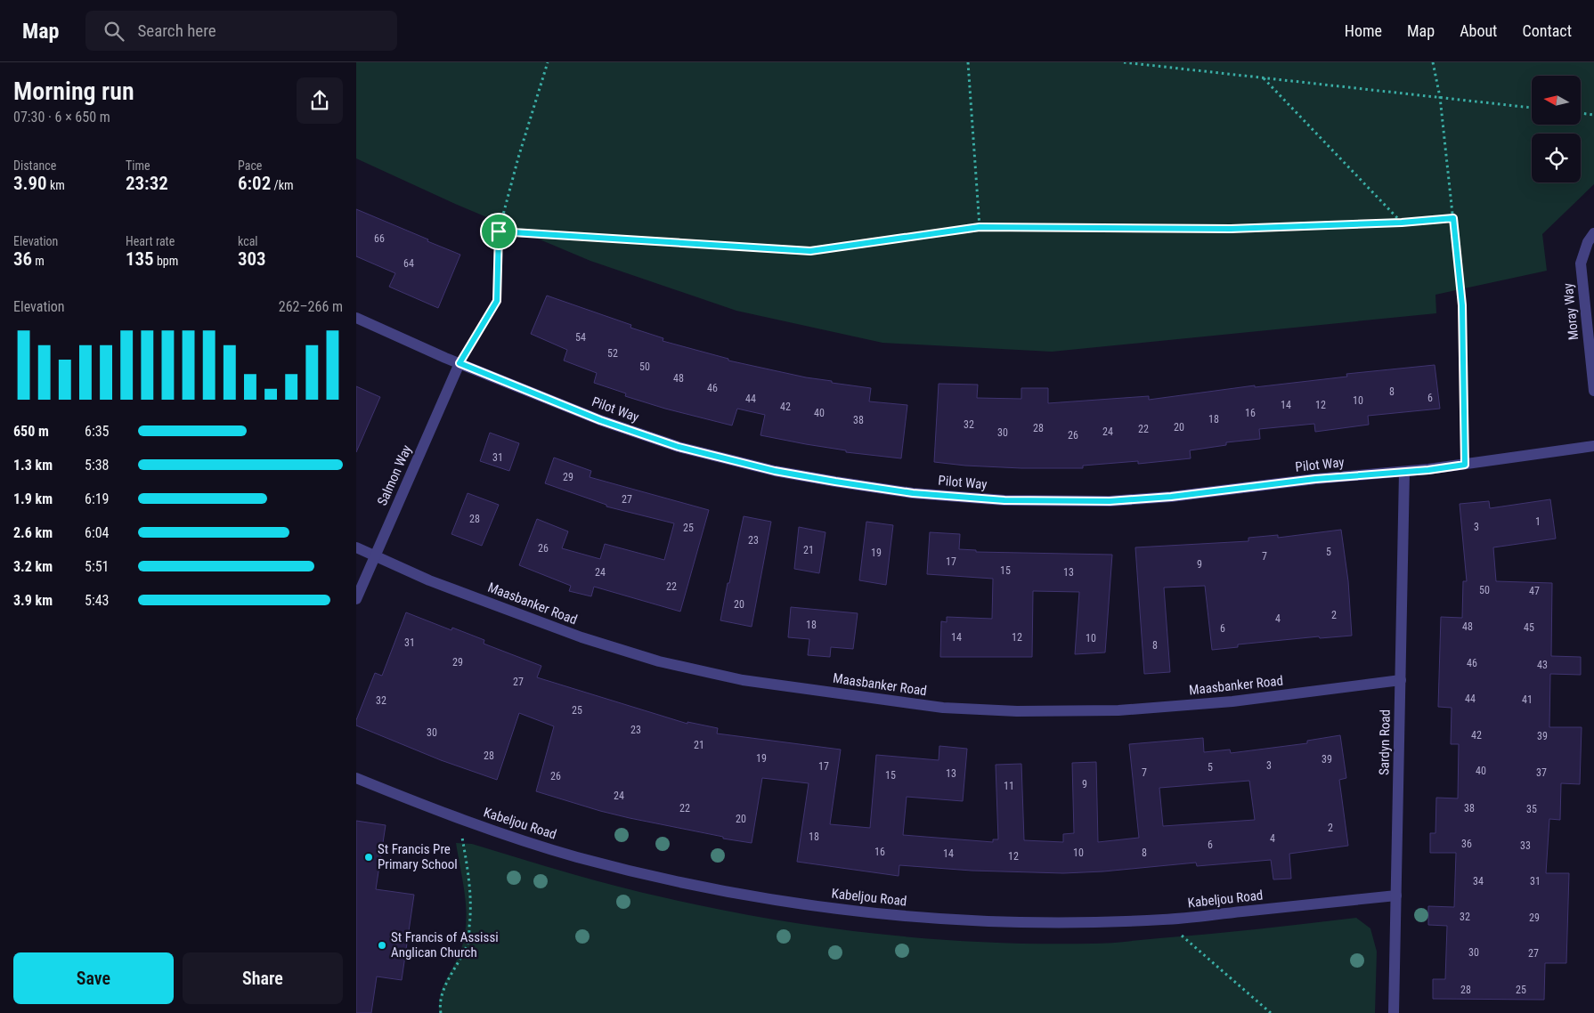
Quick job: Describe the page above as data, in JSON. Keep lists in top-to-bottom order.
{
  "streets": {
    "street": [
      "Moray Way",
      "Pilot Way",
      "Salmon Way",
      "Maasbanker Road",
      "Sardyn Road",
      "Kabeljou Road"
    ]
  },
  "crossings": [
    ["Pilot Way", "Salmon Way"],
    ["Pilot Way", "Sardyn Road"],
    ["Salmon Way", "Maasbanker Road"],
    ["Maasbanker Road", "Sardyn Road"],
    ["Sardyn Road", "Kabeljou Road"]
  ],
  "places": ["St Francis Pre Primary School", "St Francis of Assissi Anglican Church"],
  "house_numbers": [
    "66",
    "64",
    "54",
    "52",
    "50",
    "48",
    "46",
    "8",
    "6",
    "44",
    "10",
    "14",
    "12",
    "42",
    "40",
    "16",
    "18",
    "38",
    "32",
    "20",
    "28",
    "22",
    "24",
    "30",
    "26",
    "31",
    "29",
    "27",
    "28",
    "1",
    "3",
    "25",
    "23",
    "26",
    "21",
    "5",
    "19",
    "7",
    "17",
    "9",
    "15",
    "24",
    "13",
    "22",
    "50",
    "47",
    "20",
    "2",
    "4",
    "18",
    "48",
    "45",
    "6",
    "14",
    "12",
    "10",
    "31",
    "8",
    "29",
    "46",
    "43",
    "27",
    "44",
    "41",
    "32",
    "25",
    "23",
    "30",
    "42",
    "39",
    "21",
    "28",
    "19",
    "39",
    "3",
    "17",
    "5",
    "40",
    "7",
    "37",
    "13",
    "15",
    "26",
    "9",
    "11",
    "24",
    "22",
    "38",
    "35",
    "20",
    "2",
    "18",
    "4",
    "36",
    "6",
    "33",
    "16",
    "10",
    "8",
    "14",
    "12",
    "34",
    "31",
    "32",
    "29",
    "30",
    "27",
    "28",
    "25"
  ],
  "north": "left",
  "page": {
    "header": "Map",
    "search": "Search here",
    "nav": [
      "Home",
      "Map",
      "About",
      "Contact"
    ],
    "heading": ["Morning run", "07:30 · 6 × 650 m"],
    "stats": [
      ["Distance", "3.90 km"],
      ["Time", "23:32"],
      ["Pace", "6:02 /km"],
      ["Elevation", "36 m"],
      ["Heart rate", "135 bpm"],
      ["kcal", "303"]
    ],
    "chart": ["Elevation", "262–266 m"],
    "list": [
      {
        "name": "650 m",
        "note": "6:35"
      },
      {
        "name": "1.3 km",
        "note": "5:38"
      },
      {
        "name": "1.9 km",
        "note": "6:19"
      },
      {
        "name": "2.6 km",
        "note": "6:04"
      },
      {
        "name": "3.2 km",
        "note": "5:51"
      },
      {
        "name": "3.9 km",
        "note": "5:43"
      }
    ],
    "buttons": ["Save", "Share"]
  }
}
